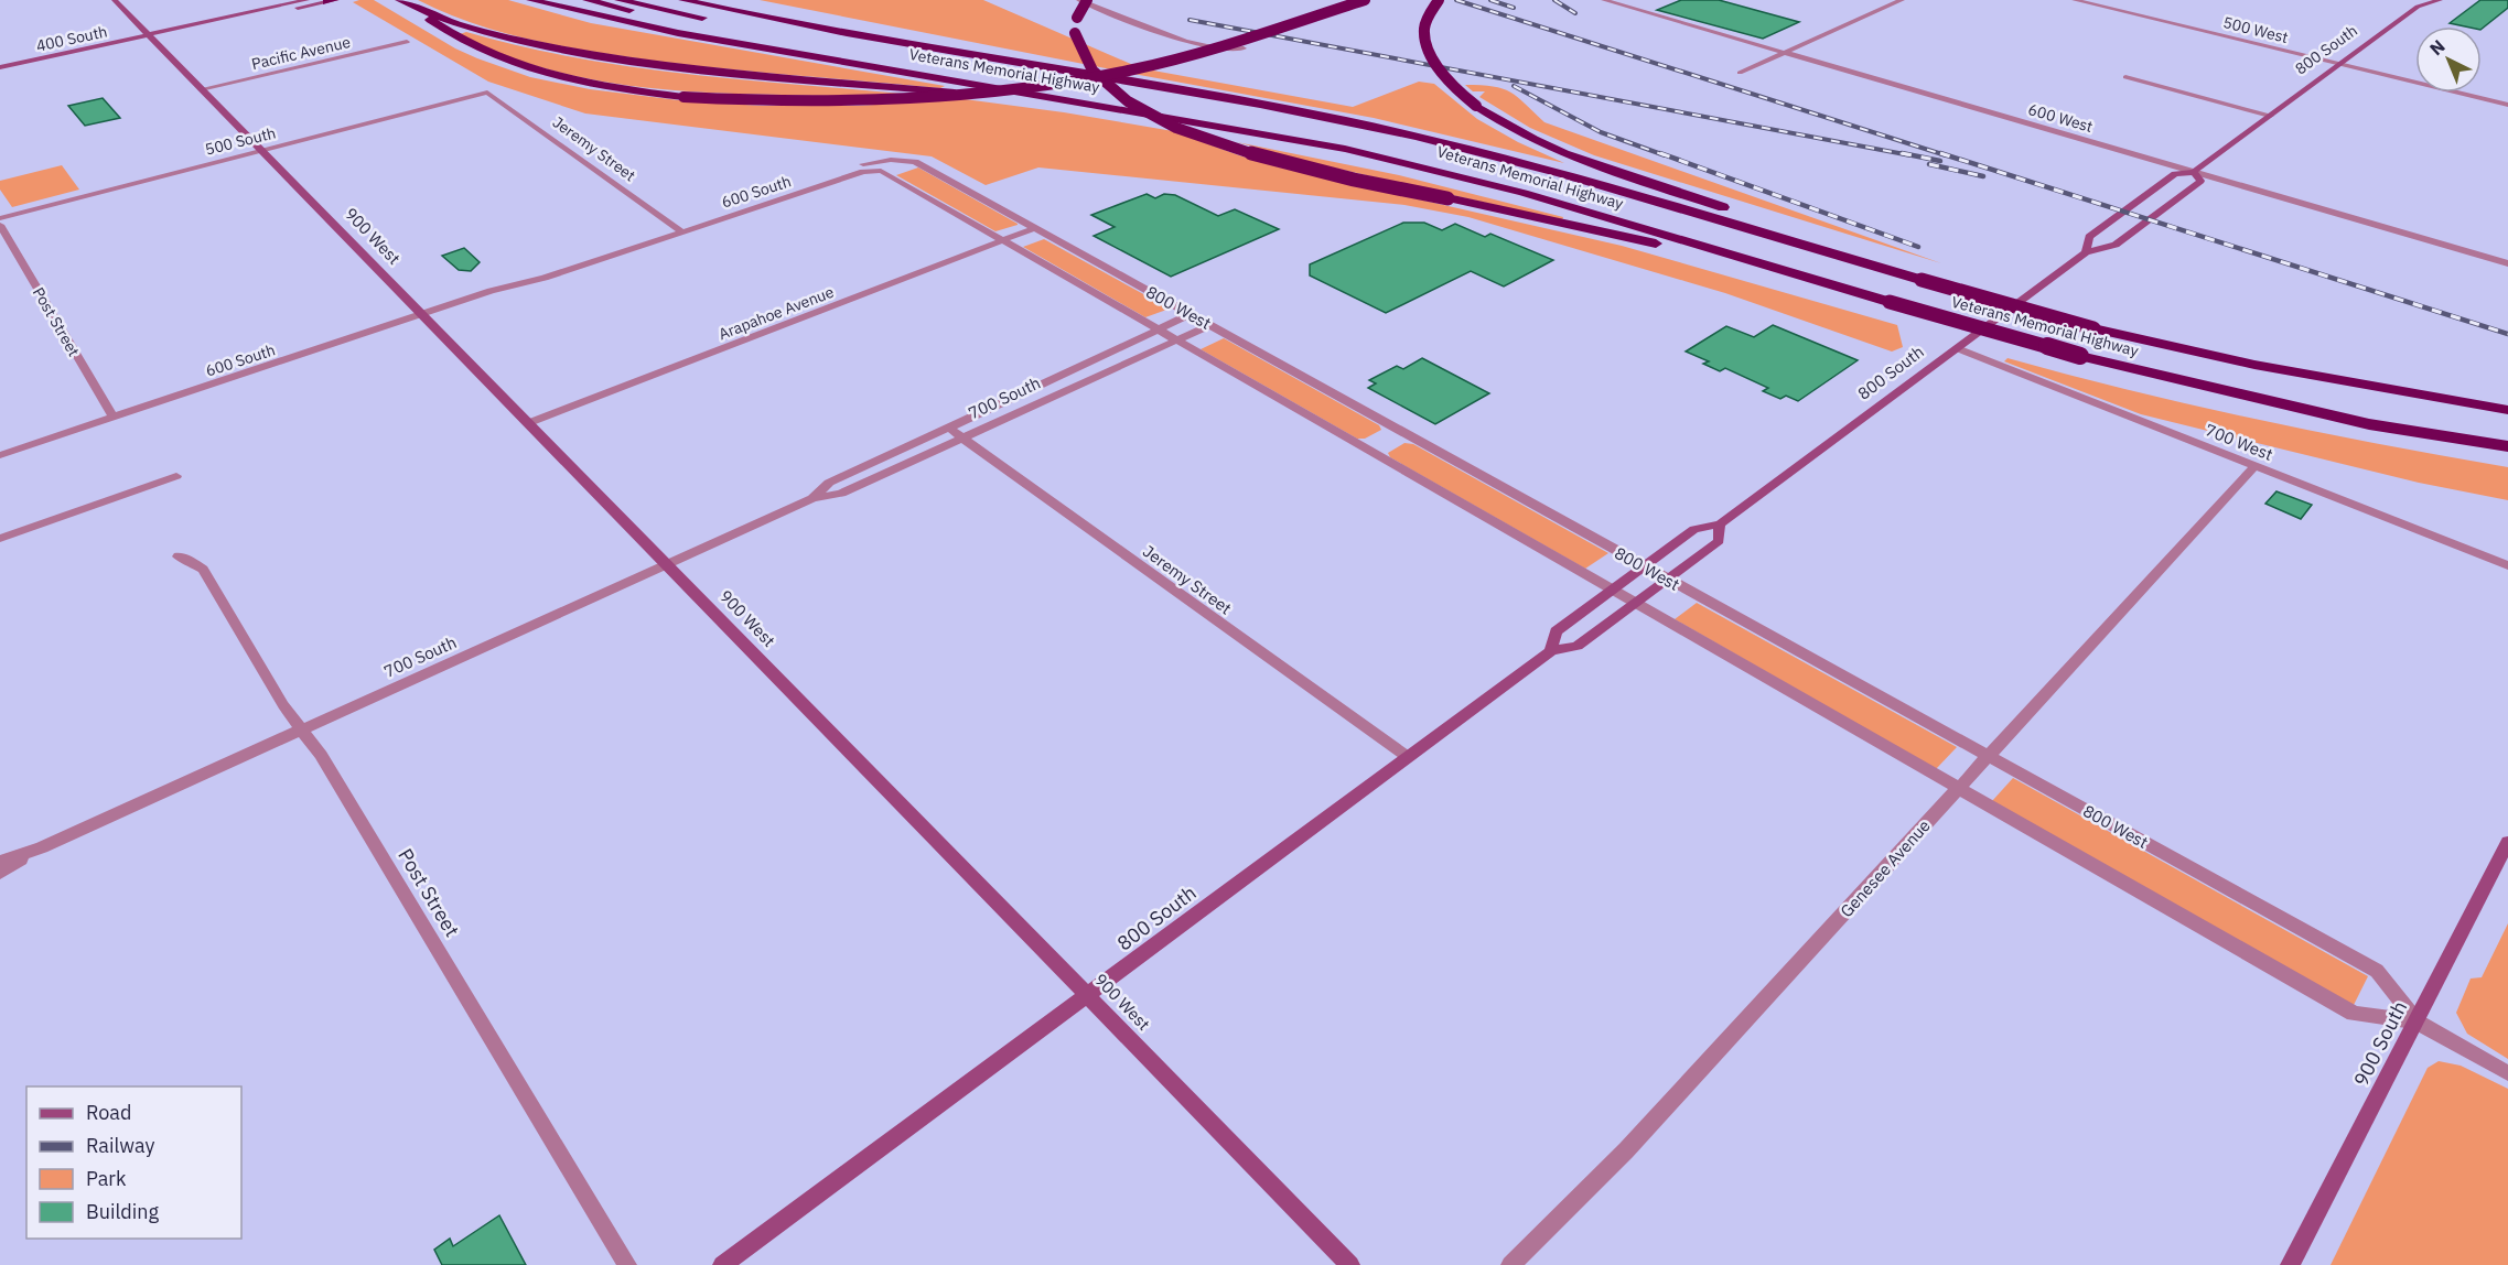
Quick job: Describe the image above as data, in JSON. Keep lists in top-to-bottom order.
{
  "streets": {
    "highway": ["Veterans Memorial Highway"],
    "street": [
      "500 West",
      "400 South",
      "800 South",
      "Pacific Avenue",
      "600 West",
      "500 South",
      "Jeremy Street",
      "600 South",
      "900 West",
      "800 West",
      "Arapahoe Avenue",
      "Post Street",
      "700 South",
      "700 West",
      "Genesee Avenue",
      "900 South"
    ]
  },
  "crossings": [
    ["500 West", "800 South"],
    ["400 South", "900 West"],
    ["800 South", "600 West"],
    ["800 South", "Jeremy Street"],
    ["800 South", "900 West"],
    ["800 South", "800 West"],
    ["800 South", "700 West"],
    ["Pacific Avenue", "900 West"],
    ["500 South", "Jeremy Street"],
    ["500 South", "900 West"],
    ["Jeremy Street", "600 South"],
    ["Jeremy Street", "700 South"],
    ["600 South", "900 West"],
    ["600 South", "800 West"],
    ["600 South", "Post Street"],
    ["900 West", "Arapahoe Avenue"],
    ["900 West", "700 South"],
    ["800 West", "Arapahoe Avenue"],
    ["800 West", "700 South"],
    ["800 West", "Genesee Avenue"],
    ["800 West", "900 South"],
    ["Post Street", "700 South"],
    ["700 West", "Genesee Avenue"]
  ],
  "legend": [
    "Road",
    "Railway",
    "Park",
    "Building"
  ],
  "north": "top left"
}
